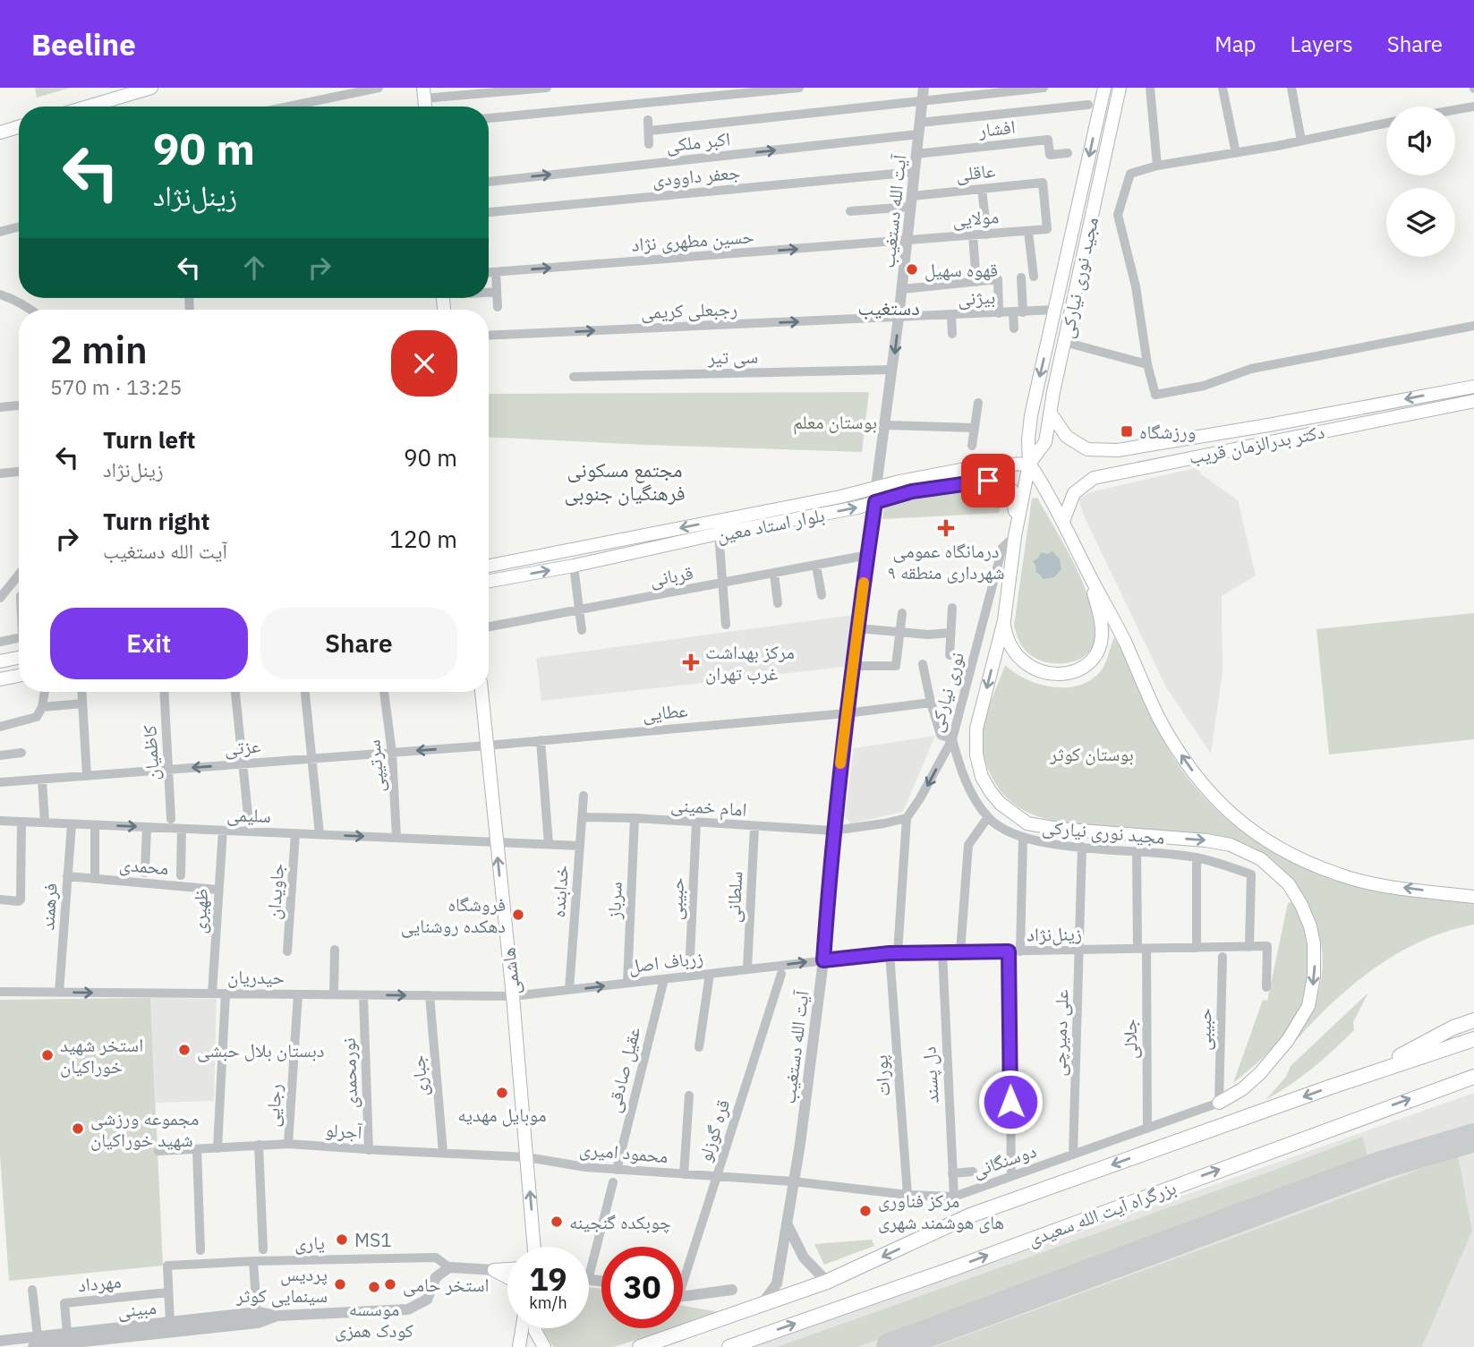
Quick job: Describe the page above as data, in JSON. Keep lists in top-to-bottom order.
{
  "streets": {
    "highway": ["بزرگراه آیت الله سعیدی"],
    "main road": [
      "مجید نوری نیارکی",
      "دکتر بدرالزمان قریب",
      "بلوار استاد معین",
      "هاشمی"
    ],
    "street": [
      "افشار",
      "اکبر ملکی",
      "عاقلی",
      "جعفر داوودی",
      "آیت الله دستغیب",
      "مولایی",
      "حسین مطهری نژاد",
      "بیژنی",
      "رجبعلی کریمی",
      "سی تیر",
      "قربانی",
      "نوری نیارکی",
      "عطایی",
      "عزتی",
      "کاظمیان",
      "سرتیپی",
      "امام خمینی",
      "سلیمی",
      "محمدی",
      "جاویدان",
      "خدابنده",
      "سلطانی",
      "حبیبی",
      "سرباز",
      "فرهمند",
      "ظهیری",
      "زینل‌نژاد",
      "زرباف اصل",
      "حیدریان",
      "علی دمیرچی",
      "جلالی",
      "عقیل صادقی",
      "نورمحمدی",
      "دل پسند",
      "جباری",
      "پورات",
      "رجایی",
      "آجرلو",
      "قره گوزلو",
      "محمود امیری",
      "دوسنگانی",
      "یاری",
      "مهرداد",
      "مبینی"
    ]
  },
  "crossings": [
    ["افشار", "آیت الله دستغیب"],
    ["اکبر ملکی", "آیت الله دستغیب"],
    ["عاقلی", "آیت الله دستغیب"],
    ["عاقلی", "مولایی"],
    ["جعفر داوودی", "آیت الله دستغیب"],
    ["آیت الله دستغیب", "مولایی"],
    ["آیت الله دستغیب", "حسین مطهری نژاد"],
    ["آیت الله دستغیب", "بیژنی"],
    ["آیت الله دستغیب", "رجبعلی کریمی"],
    ["آیت الله دستغیب", "سی تیر"],
    ["آیت الله دستغیب", "بلوار استاد معین"],
    ["آیت الله دستغیب", "قربانی"],
    ["آیت الله دستغیب", "عطایی"],
    ["آیت الله دستغیب", "امام خمینی"],
    ["آیت الله دستغیب", "زینل‌نژاد"],
    ["آیت الله دستغیب", "زرباف اصل"],
    ["آیت الله دستغیب", "محمود امیری"],
    ["آیت الله دستغیب", "دوسنگانی"],
    ["مولایی", "حسین مطهری نژاد"],
    ["مجید نوری نیارکی", "بیژنی"],
    ["مجید نوری نیارکی", "دکتر بدرالزمان قریب"],
    ["مجید نوری نیارکی", "بلوار استاد معین"],
    ["مجید نوری نیارکی", "نوری نیارکی"],
    ["مجید نوری نیارکی", "حبیبی"],
    ["مجید نوری نیارکی", "دوسنگانی"],
    ["بیژنی", "رجبعلی کریمی"],
    ["بلوار استاد معین", "نوری نیارکی"],
    ["نوری نیارکی", "پورات"],
    ["عطایی", "عزتی"],
    ["عطایی", "هاشمی"],
    ["عزتی", "کاظمیان"],
    ["عزتی", "سرتیپی"],
    ["عزتی", "هاشمی"],
    ["سرتیپی", "سلیمی"],
    ["امام خمینی", "خدابنده"],
    ["امام خمینی", "سلطانی"],
    ["امام خمینی", "حبیبی"],
    ["امام خمینی", "سرباز"],
    ["سلیمی", "جاویدان"],
    ["سلیمی", "خدابنده"],
    ["سلیمی", "فرهمند"],
    ["سلیمی", "ظهیری"],
    ["سلیمی", "هاشمی"],
    ["محمدی", "فرهمند"],
    ["محمدی", "ظهیری"],
    ["خدابنده", "زرباف اصل"],
    ["سلطانی", "زرباف اصل"],
    ["حبیبی", "زرباف اصل"],
    ["حبیبی", "دوسنگانی"],
    ["سرباز", "زرباف اصل"],
    ["فرهمند", "حیدریان"],
    ["ظهیری", "حیدریان"],
    ["زینل‌نژاد", "زرباف اصل"],
    ["زینل‌نژاد", "علی دمیرچی"],
    ["زینل‌نژاد", "جلالی"],
    ["زینل‌نژاد", "دل پسند"],
    ["زینل‌نژاد", "پورات"],
    ["زرباف اصل", "هاشمی"],
    ["زرباف اصل", "حیدریان"],
    ["زرباف اصل", "عقیل صادقی"],
    ["هاشمی", "حیدریان"],
    ["هاشمی", "آجرلو"],
    ["هاشمی", "محمود امیری"],
    ["حیدریان", "نورمحمدی"],
    ["حیدریان", "جباری"],
    ["حیدریان", "رجایی"],
    ["علی دمیرچی", "دوسنگانی"],
    ["جلالی", "دوسنگانی"],
    ["عقیل صادقی", "محمود امیری"],
    ["نورمحمدی", "آجرلو"],
    ["دل پسند", "دوسنگانی"],
    ["جباری", "آجرلو"],
    ["پورات", "دوسنگانی"],
    ["رجایی", "آجرلو"],
    ["آجرلو", "محمود امیری"],
    ["قره گوزلو", "محمود امیری"],
    ["محمود امیری", "دوسنگانی"],
    ["یاری", "مهرداد"],
    ["یاری", "مبینی"],
    ["مهرداد", "مبینی"]
  ],
  "one_way": [
    "حسین مطهری نژاد",
    "رجبعلی کریمی",
    "زرباف اصل",
    "هاشمی",
    "حیدریان"
  ],
  "districts": ["دستغیب", "مجتمع مسکونی فرهنگیان جنوبی"],
  "parks": ["بوستان معلم", "بوستان کوثر"],
  "places": {
    "other": [
      "قهوه سهیل",
      "فروشگاه دهکده روشنایی",
      "دبستان بلال حبشی",
      "استخر شهید خوراکیان",
      "موبایل مهدیه",
      "مجموعه ورزشی شهید خوراکیان",
      "مرکز فناوری های هوشمند شهری",
      "چوبکده گنجینه",
      "MS1",
      "پردیس سینمایی کوثر",
      "استخر حامی",
      "موسسه کودک همزی"
    ],
    "transit": ["ورزشگاه"],
    "health": ["درمانگاه عمومی شهرداری منطقه ۹", "مرکز بهداشت غرب تهران"]
  },
  "page": {
    "header": "Beeline",
    "nav": ["Map", "Layers", "Share"],
    "turn": ["90 m", "زینل‌نژاد"],
    "heading": ["2 min", "570 m · 13:25"],
    "list": [
      {
        "name": "Turn left",
        "note": "زینل‌نژاد",
        "value": "90 m"
      },
      {
        "name": "Turn right",
        "note": "آیت الله دستغیب",
        "value": "120 m"
      }
    ],
    "buttons": ["Exit", "Share"],
    "speed": "19 km/h",
    "limit": "30"
  }
}
